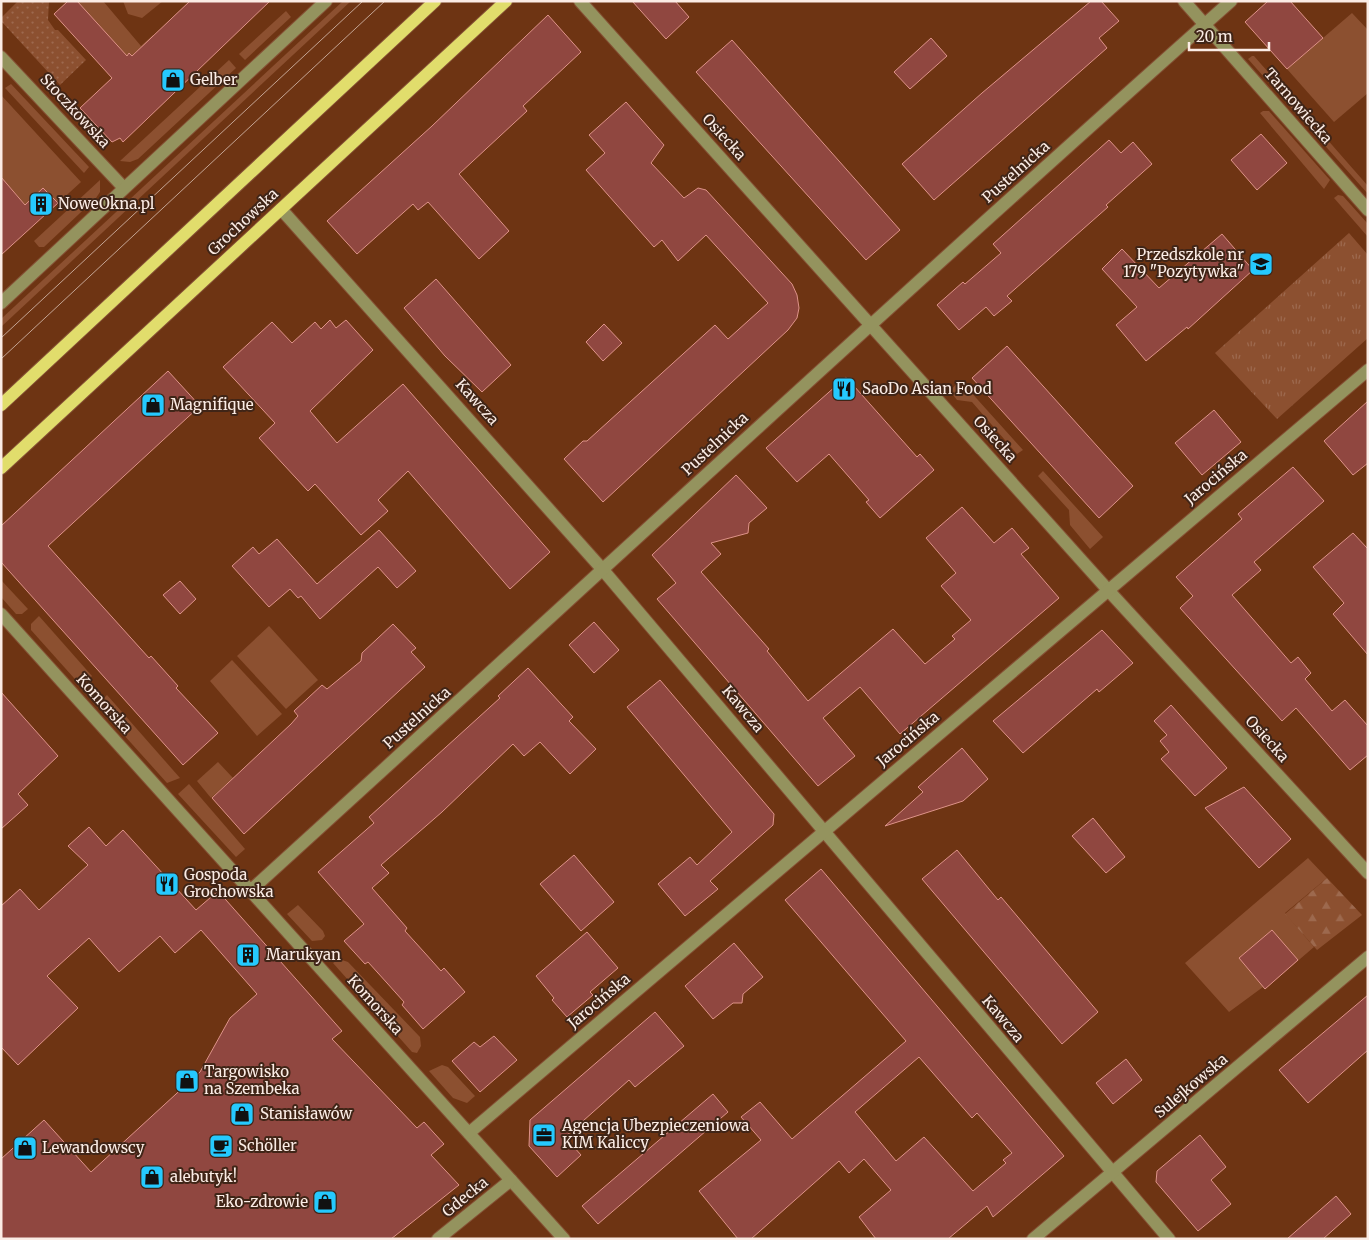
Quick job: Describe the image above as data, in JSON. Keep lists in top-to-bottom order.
{
  "streets": {
    "main road": ["Grochowska"],
    "street": [
      "Tarnowiecka",
      "Stoczkowska",
      "Osiecka",
      "Pustelnicka",
      "Kawcza",
      "Jarocińska",
      "Komorska",
      "Sulejkowska",
      "Gdecka"
    ]
  },
  "crossings": [
    ["Tarnowiecka", "Pustelnicka"],
    ["Osiecka", "Pustelnicka"],
    ["Osiecka", "Jarocińska"],
    ["Pustelnicka", "Kawcza"],
    ["Pustelnicka", "Komorska"],
    ["Grochowska", "Kawcza"],
    ["Kawcza", "Jarocińska"],
    ["Kawcza", "Sulejkowska"],
    ["Jarocińska", "Komorska"],
    ["Komorska", "Gdecka"]
  ],
  "places": {
    "shop": [
      "Gelber",
      "Magnifique",
      "Targowisko na Szembeka",
      "Stanisławów",
      "Lewandowscy",
      "alebutyk!",
      "Eko-zdrowie"
    ],
    "building": ["NoweOkna.pl", "Marukyan"],
    "school or university": ["Przedszkole nr 179 \"Pozytywka\""],
    "restaurant": ["SaoDo Asian Food", "Gospoda Grochowska"],
    "office": ["Agencja Ubezpieczeniowa KIM Kaliccy"],
    "cafe": ["Schöller"]
  },
  "scale_bar": "20 m"
}
